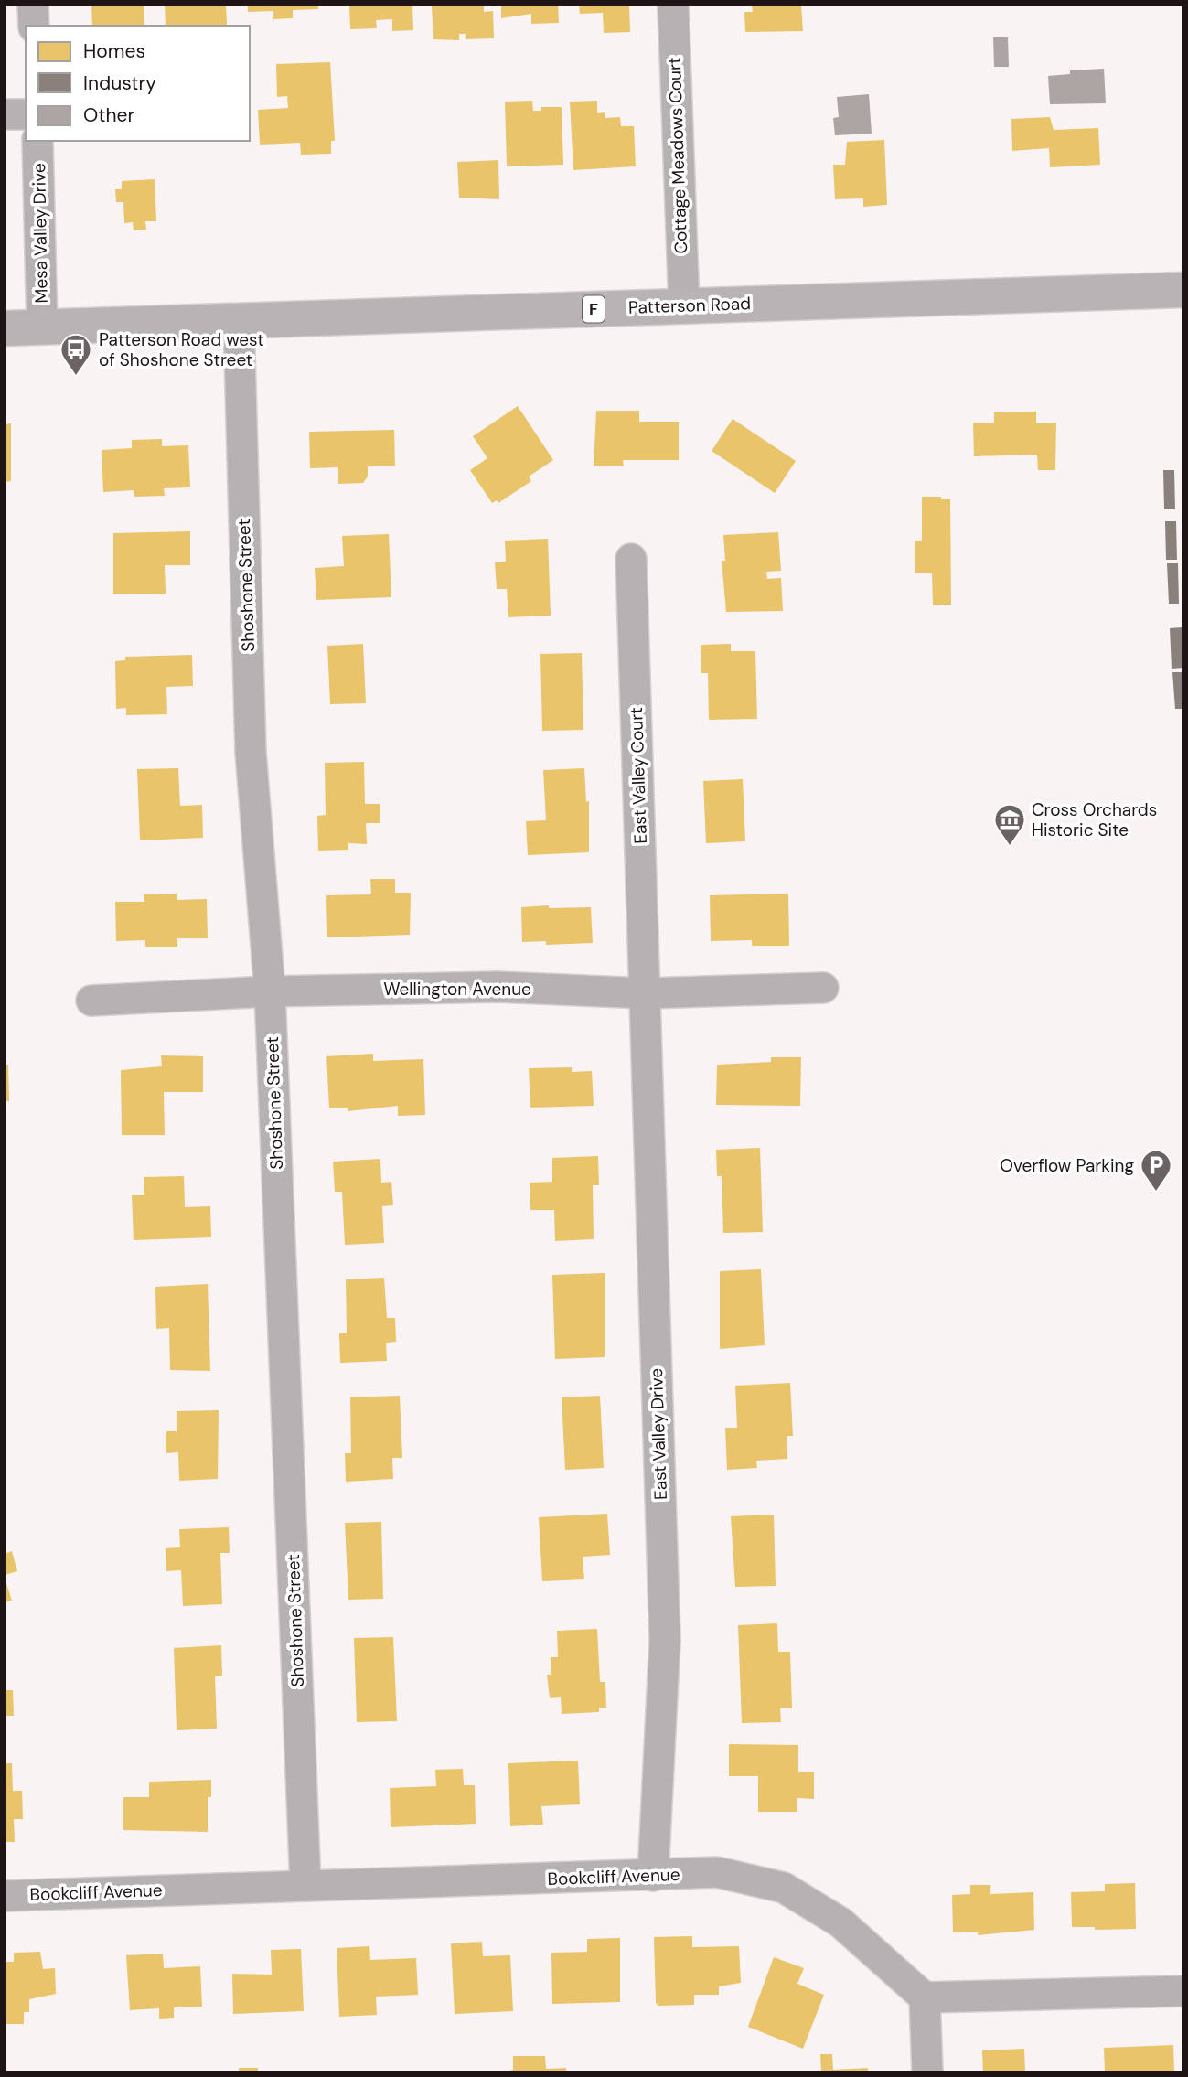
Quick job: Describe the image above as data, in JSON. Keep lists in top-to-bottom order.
{
  "streets": {
    "main road": ["Patterson Road", "F"],
    "street": [
      "Cottage Meadows Court",
      "Mesa Valley Drive",
      "Shoshone Street",
      "East Valley Court",
      "Wellington Avenue",
      "East Valley Drive",
      "Bookcliff Avenue"
    ]
  },
  "crossings": [
    ["Cottage Meadows Court", "Patterson Road"],
    ["Mesa Valley Drive", "Patterson Road"],
    ["Patterson Road", "Shoshone Street"],
    ["Shoshone Street", "Wellington Avenue"],
    ["Shoshone Street", "Bookcliff Avenue"],
    ["East Valley Court", "Wellington Avenue"],
    ["East Valley Court", "East Valley Drive"],
    ["Wellington Avenue", "East Valley Drive"],
    ["East Valley Drive", "Bookcliff Avenue"]
  ],
  "places": {
    "bus stop": ["Patterson Road west of Shoshone Street"],
    "museum": ["Cross Orchards Historic Site"],
    "parking": ["Overflow Parking"]
  },
  "legend": ["Homes", "Industry", "Other"]
}
